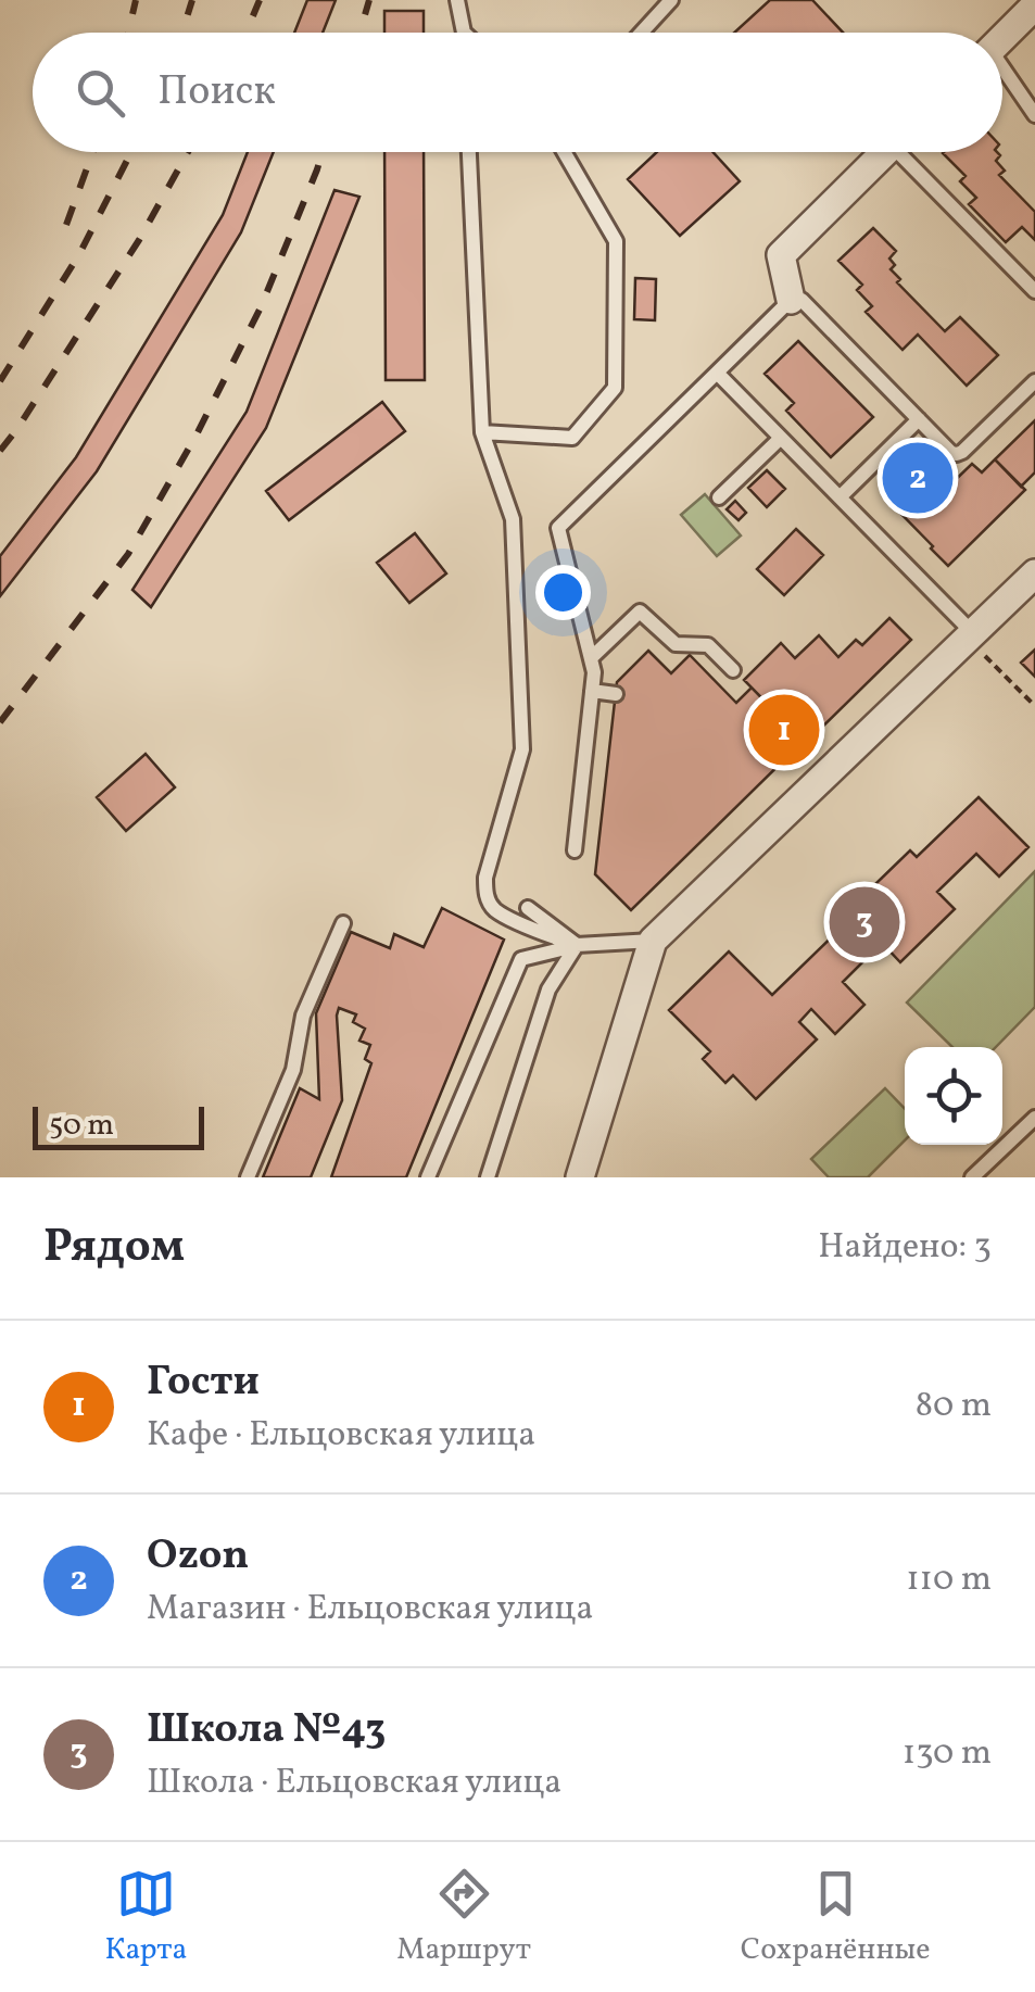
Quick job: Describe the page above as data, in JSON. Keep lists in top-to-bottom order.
{
  "scale_bar": "50 m",
  "page": {
    "search": "Поиск",
    "pins": ["2", "1", "3"],
    "scale": "50 m",
    "heading": ["Рядом", "Найдено: 3"],
    "list": [
      {
        "mark": "1",
        "name": "Гости",
        "note": "Кафе · Ельцовская улица",
        "value": "80 m"
      },
      {
        "mark": "2",
        "name": "Ozon",
        "note": "Магазин · Ельцовская улица",
        "value": "110 m"
      },
      {
        "mark": "3",
        "name": "Школа №43",
        "note": "Школа · Ельцовская улица",
        "value": "130 m"
      }
    ],
    "nav": ["Карта", "Маршрут", "Сохранённые"]
  }
}
